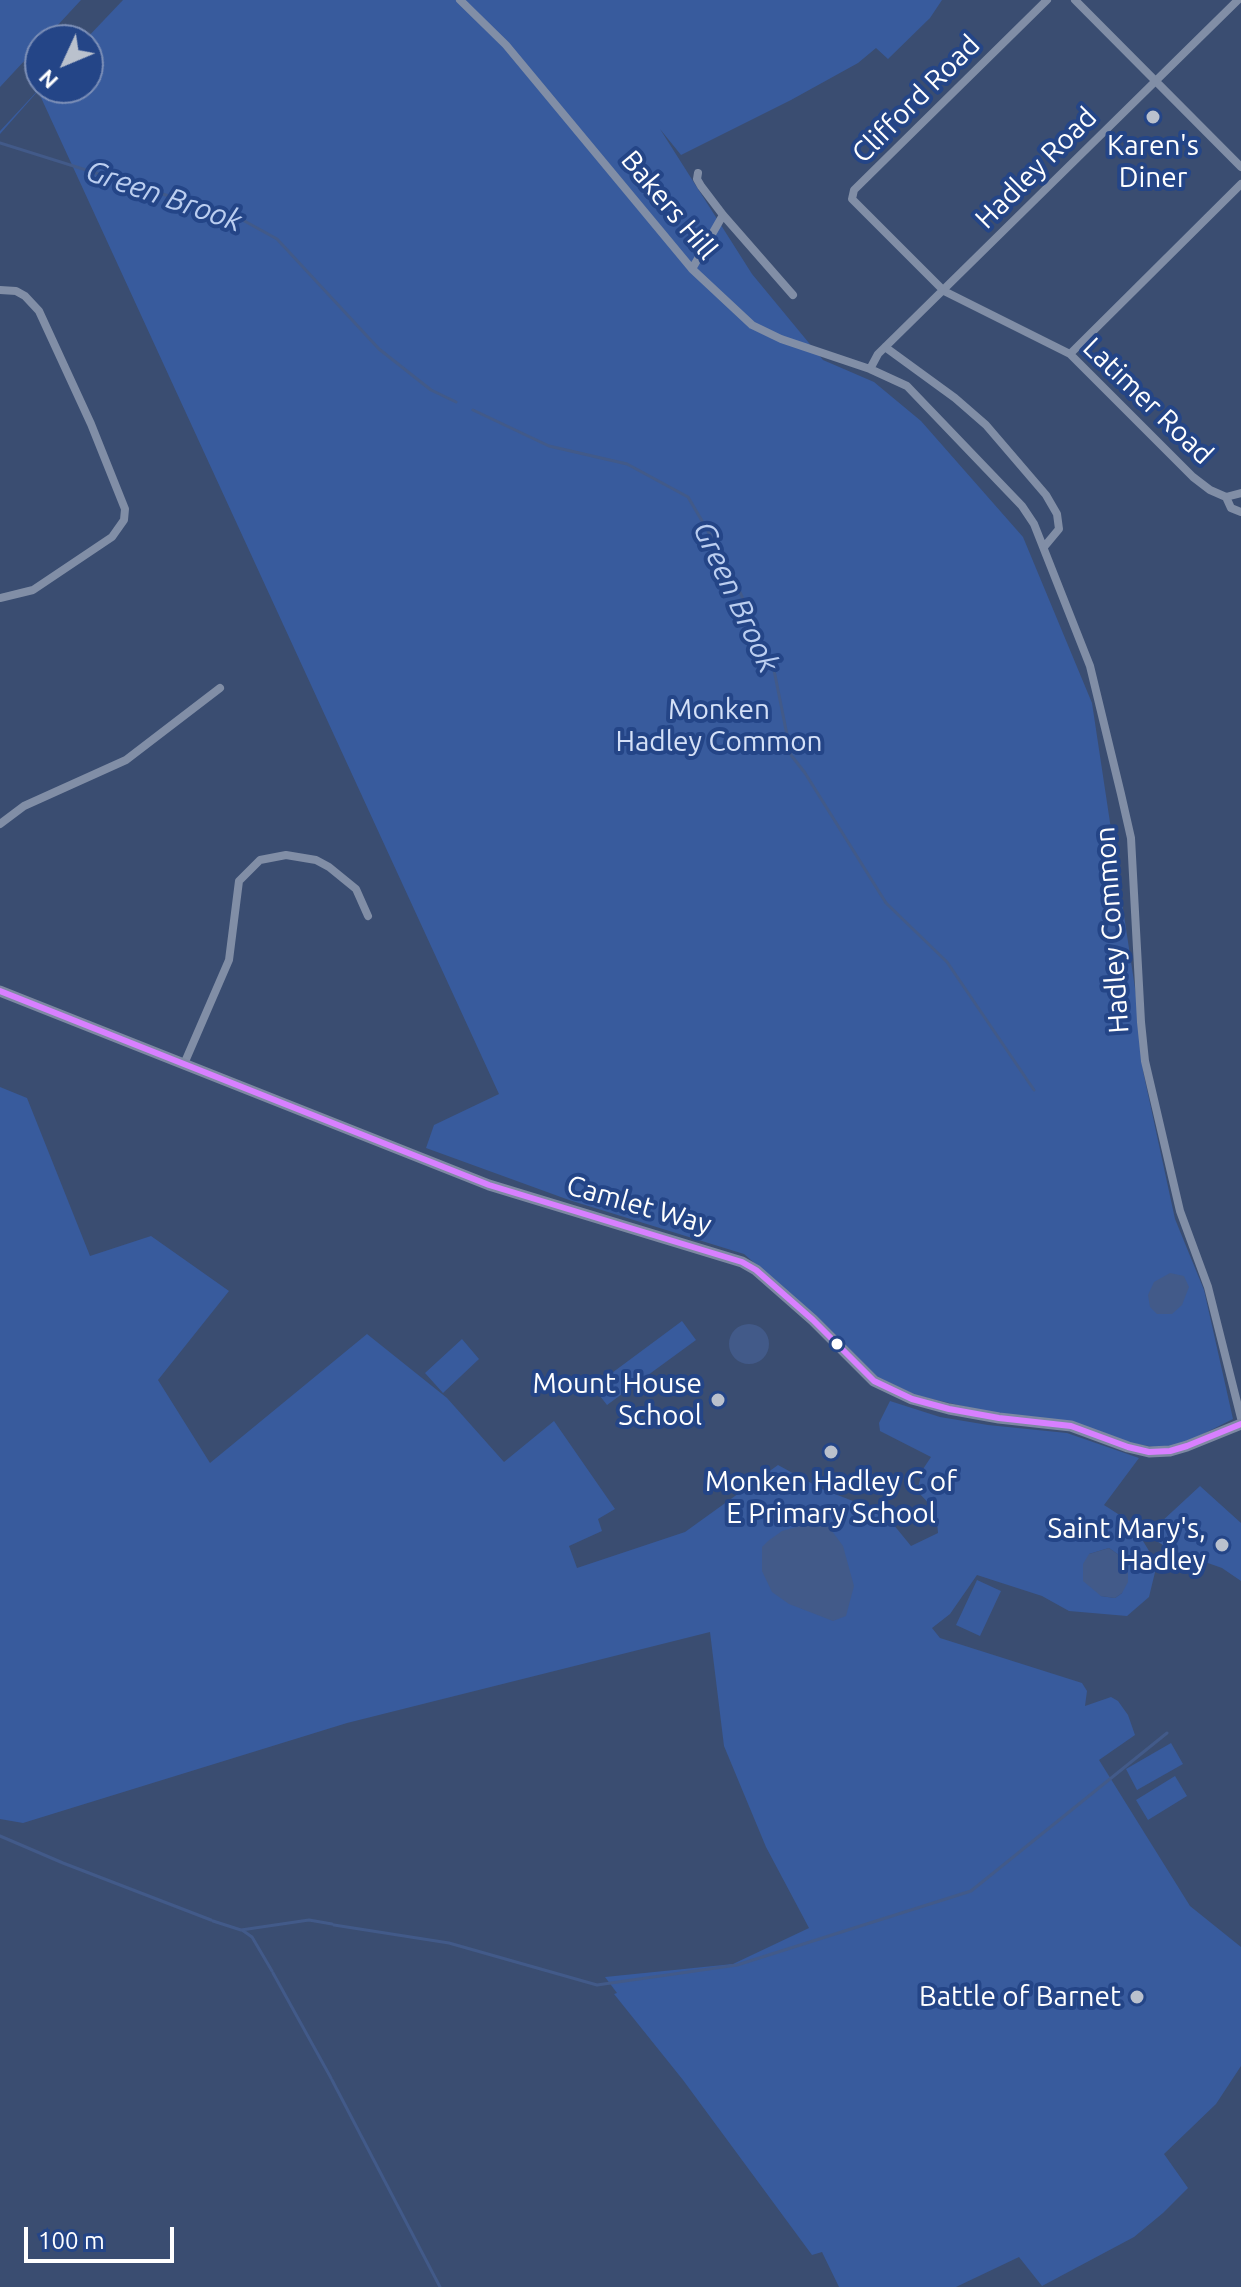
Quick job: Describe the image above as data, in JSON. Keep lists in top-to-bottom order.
{
  "streets": {
    "street": [
      "Clifford Road",
      "Hadley Road",
      "Bakers Hill",
      "Latimer Road",
      "Hadley Common",
      "Camlet Way"
    ]
  },
  "crossings": [
    ["Clifford Road", "Latimer Road"],
    ["Hadley Road", "Bakers Hill"],
    ["Hadley Road", "Latimer Road"],
    ["Hadley Road", "Hadley Common"],
    ["Bakers Hill", "Hadley Common"],
    ["Hadley Common", "Camlet Way"]
  ],
  "water": ["Green Brook"],
  "parks": ["Monken Hadley Common"],
  "places": [
    "Karen's Diner",
    "Mount House School",
    "Monken Hadley C of E Primary School",
    "Saint Mary's, Hadley",
    "Battle of Barnet"
  ],
  "scale_bar": "100 m",
  "north": "bottom left"
}
